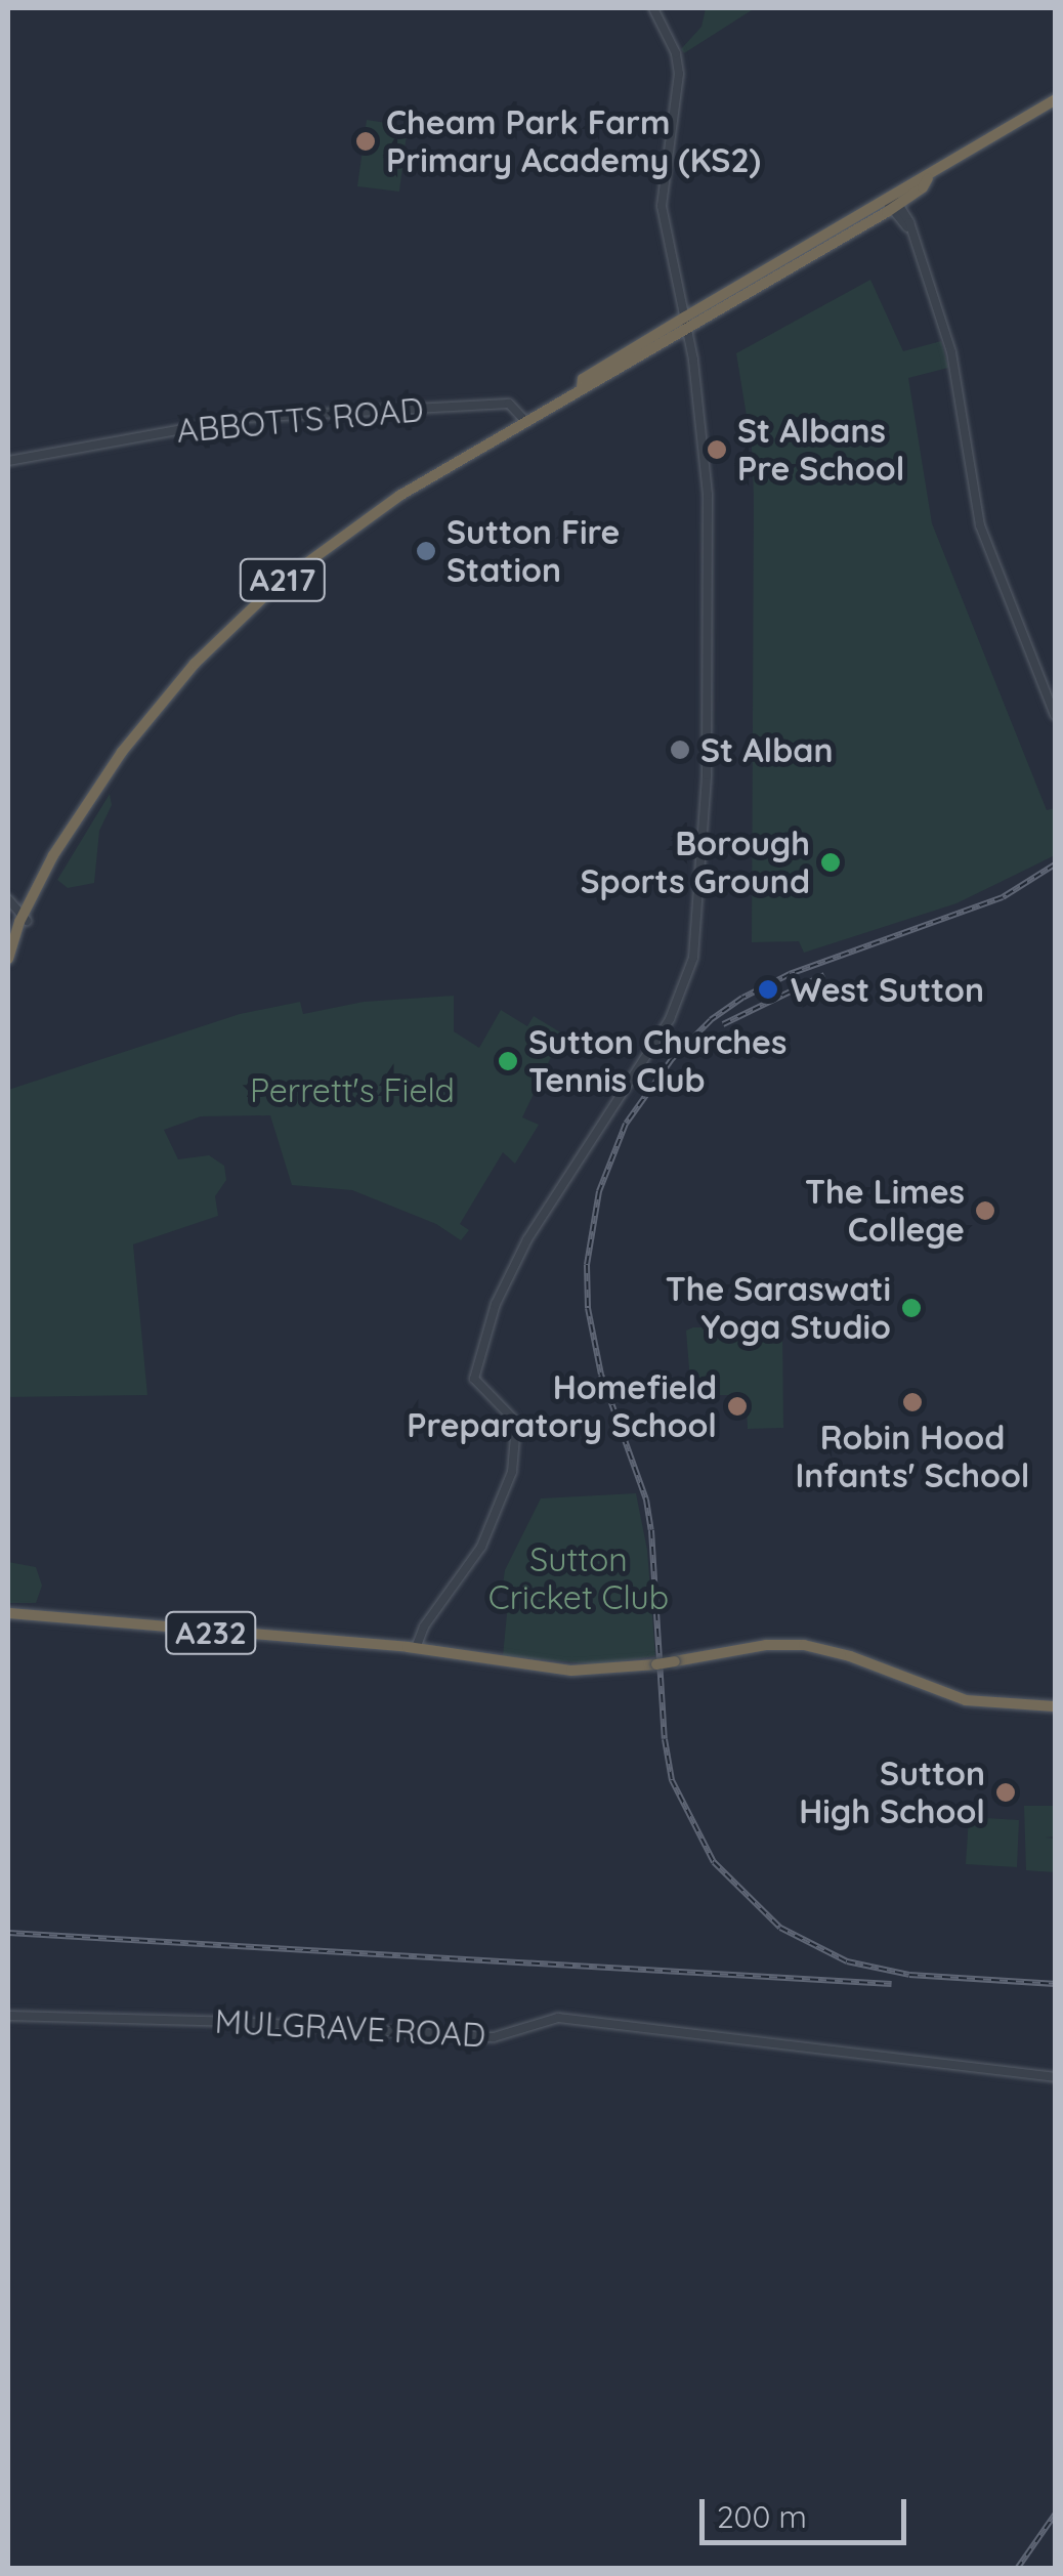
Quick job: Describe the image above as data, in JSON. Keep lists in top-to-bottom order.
{
  "streets": {
    "highway": ["A217", "A232"],
    "street": ["ABBOTTS ROAD", "MULGRAVE ROAD"]
  },
  "crossings": [
    ["ABBOTTS ROAD", "A217"]
  ],
  "parks": ["Perrett's Field", "Sutton Cricket Club"],
  "places": [
    "Cheam Park Farm Primary Academy (KS2)",
    "St Albans Pre School",
    "Sutton Fire Station",
    "St Alban",
    "Borough Sports Ground",
    "West Sutton",
    "Sutton Churches Tennis Club",
    "The Limes College",
    "The Saraswati Yoga Studio",
    "Robin Hood Infants' School",
    "Homefield Preparatory School",
    "Sutton High School"
  ],
  "scale_bar": "200 m"
}
